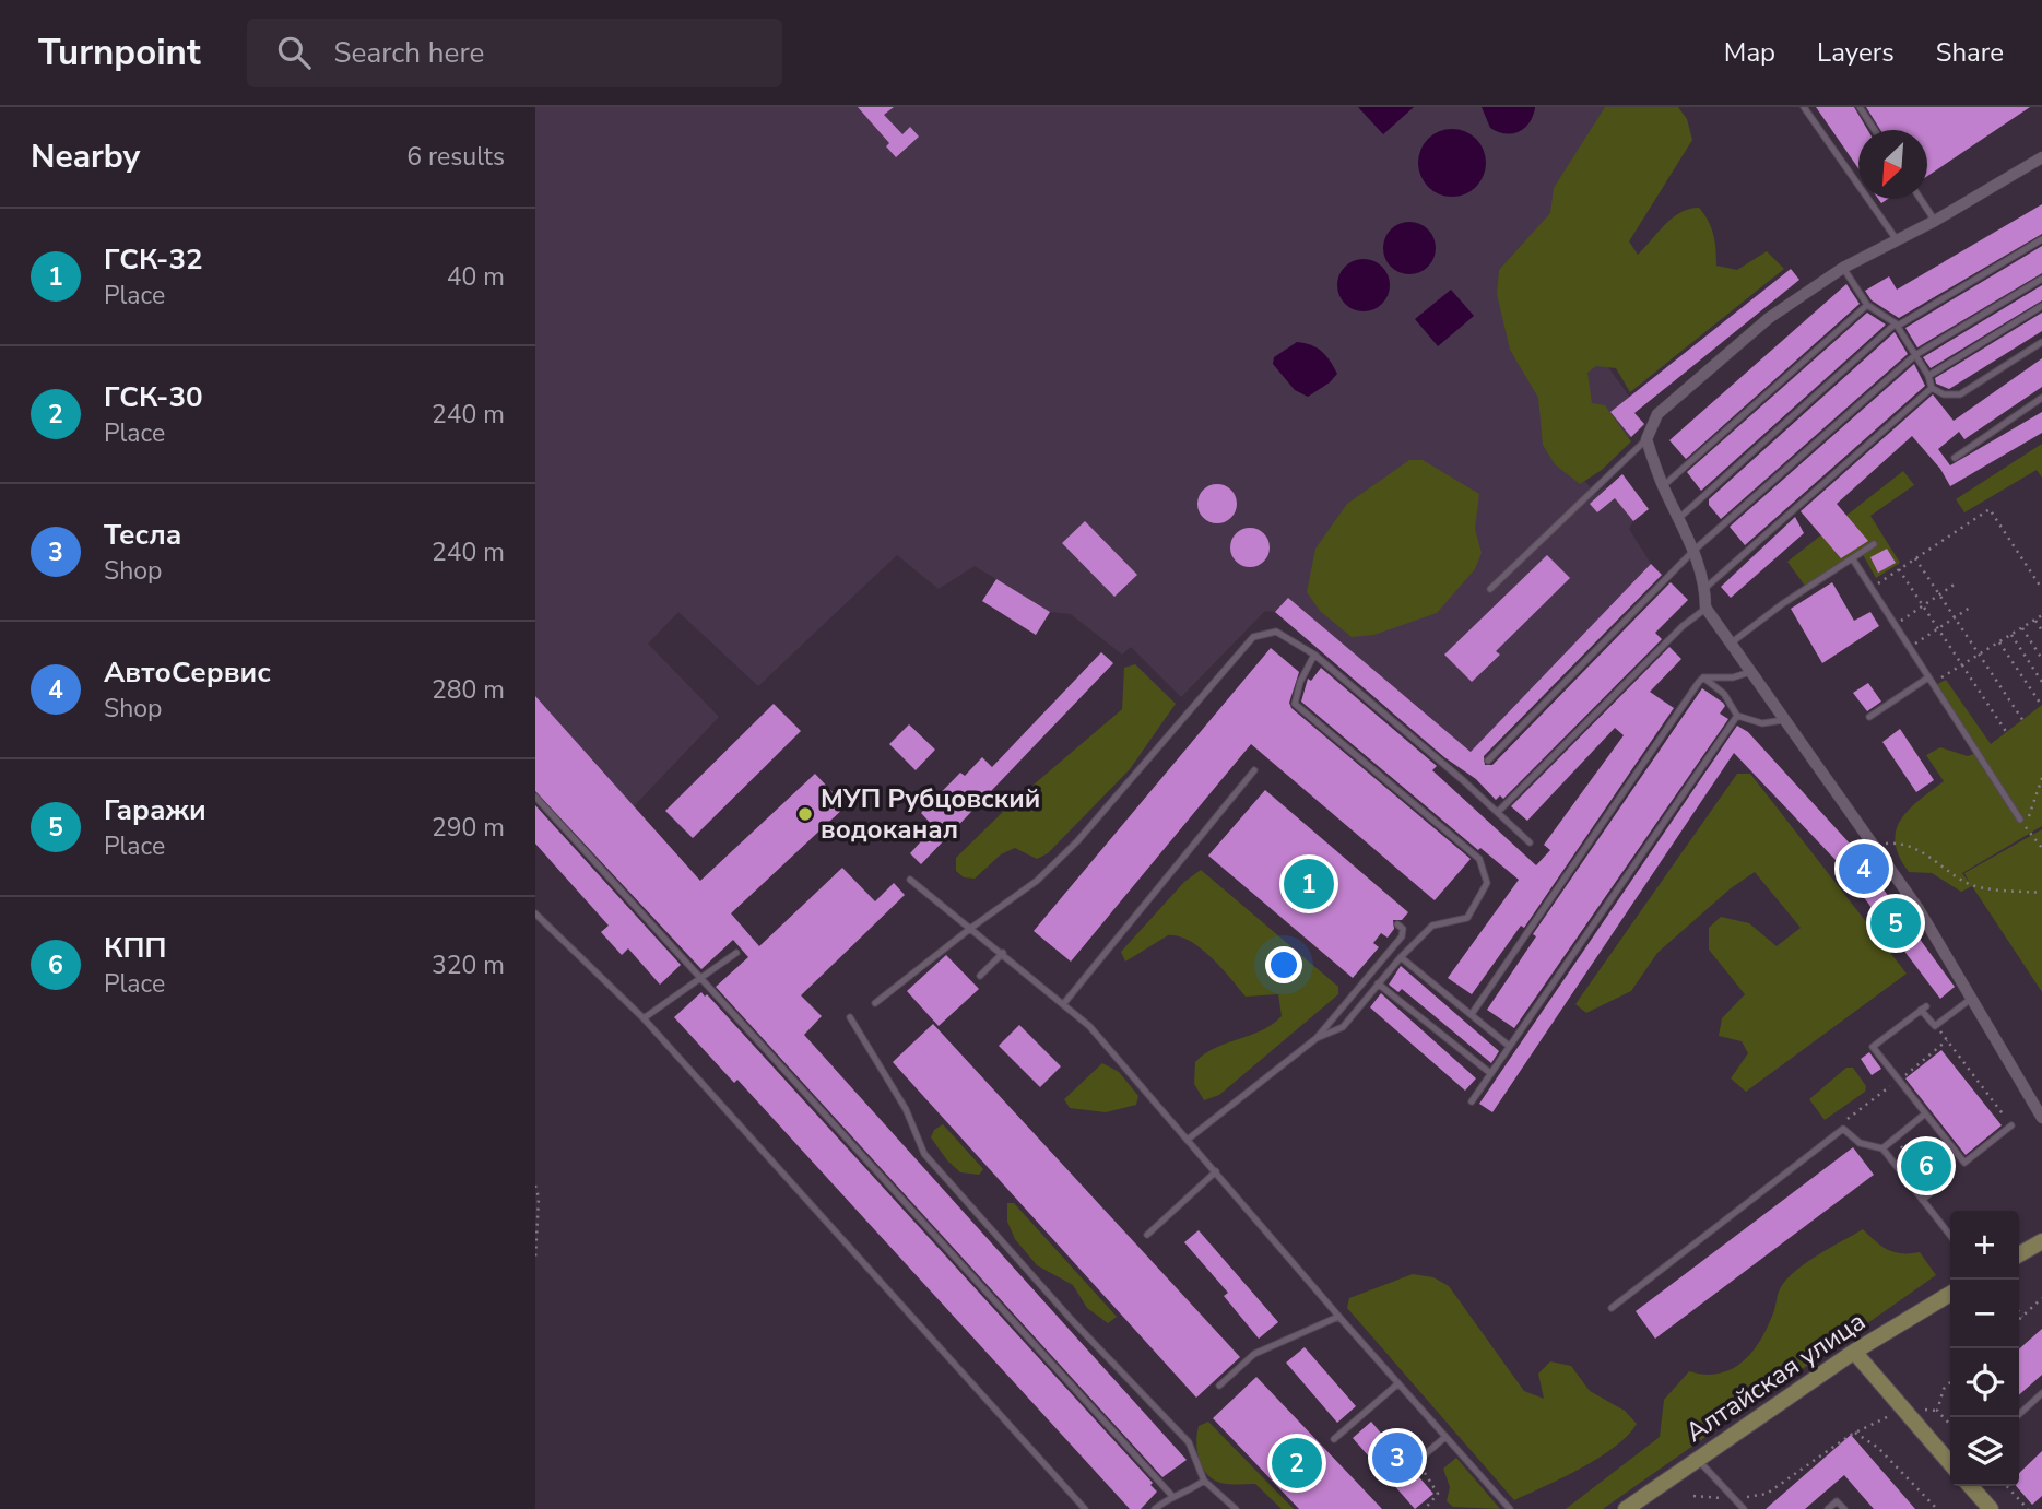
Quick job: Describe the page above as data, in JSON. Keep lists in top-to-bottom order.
{
  "streets": {
    "main road": ["Алтайская улица"]
  },
  "places": ["МУП Рубцовский водоканал"],
  "north": "bottom left",
  "page": {
    "header": "Turnpoint",
    "search": "Search here",
    "nav": ["Map", "Layers", "Share"],
    "heading": ["Nearby", "6 results"],
    "list": [
      {
        "mark": "1",
        "name": "ГСК-32",
        "note": "Place",
        "value": "40 m"
      },
      {
        "mark": "2",
        "name": "ГСК-30",
        "note": "Place",
        "value": "240 m"
      },
      {
        "mark": "3",
        "name": "Тесла",
        "note": "Shop",
        "value": "240 m"
      },
      {
        "mark": "4",
        "name": "АвтоСервис",
        "note": "Shop",
        "value": "280 m"
      },
      {
        "mark": "5",
        "name": "Гаражи",
        "note": "Place",
        "value": "290 m"
      },
      {
        "mark": "6",
        "name": "КПП",
        "note": "Place",
        "value": "320 m"
      }
    ],
    "pins": [
      "4",
      "1",
      "5",
      "6",
      "3",
      "2"
    ],
    "map_buttons": ["+", "−"]
  }
}
